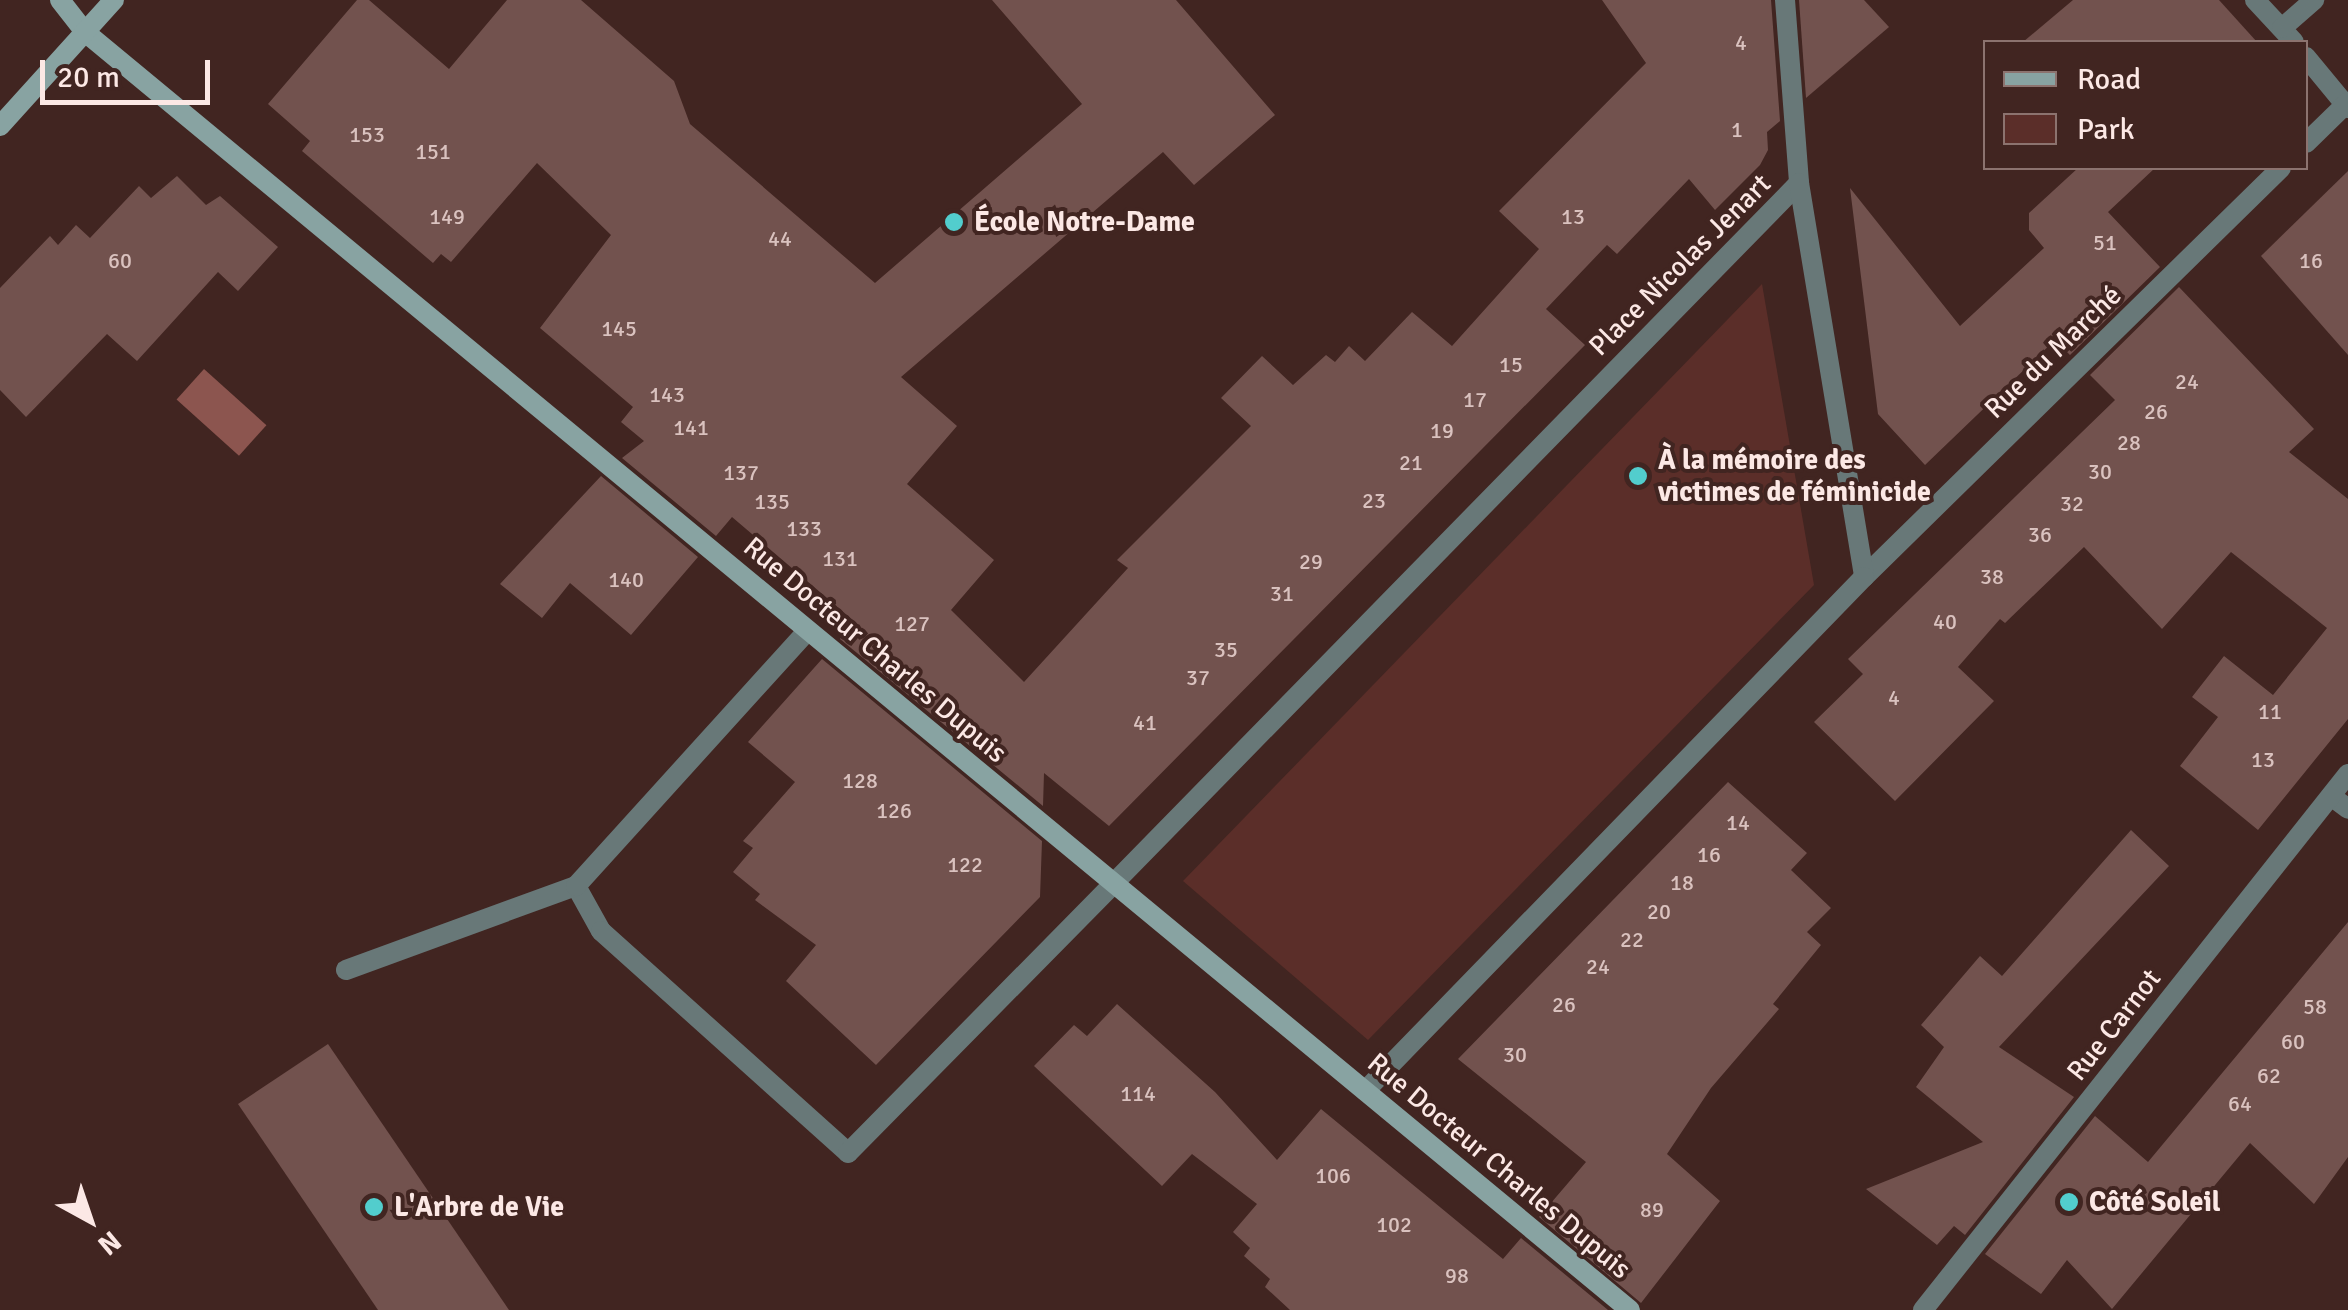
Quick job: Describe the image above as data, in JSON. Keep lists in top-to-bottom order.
{
  "streets": {
    "street": [
      "Place Nicolas Jenart",
      "Rue du Marché",
      "Rue Docteur Charles Dupuis",
      "Rue Carnot"
    ]
  },
  "crossings": [
    ["Place Nicolas Jenart", "Rue du Marché"],
    ["Place Nicolas Jenart", "Rue Docteur Charles Dupuis"]
  ],
  "places": [
    "École Notre-Dame",
    "À la mémoire des victimes de féminicide",
    "Côté Soleil",
    "L'Arbre de Vie"
  ],
  "house_numbers": [
    "4",
    "1",
    "153",
    "151",
    "149",
    "13",
    "44",
    "51",
    "60",
    "16",
    "145",
    "15",
    "24",
    "143",
    "17",
    "26",
    "141",
    "19",
    "28",
    "21",
    "30",
    "137",
    "23",
    "135",
    "32",
    "133",
    "36",
    "131",
    "29",
    "38",
    "140",
    "31",
    "40",
    "127",
    "35",
    "37",
    "4",
    "11",
    "41",
    "13",
    "128",
    "126",
    "14",
    "16",
    "122",
    "18",
    "20",
    "22",
    "24",
    "26",
    "58",
    "60",
    "30",
    "62",
    "114",
    "64",
    "106",
    "89",
    "102",
    "98"
  ],
  "legend": ["Road", "Park"],
  "scale_bar": "20 m",
  "north": "bottom right"
}
